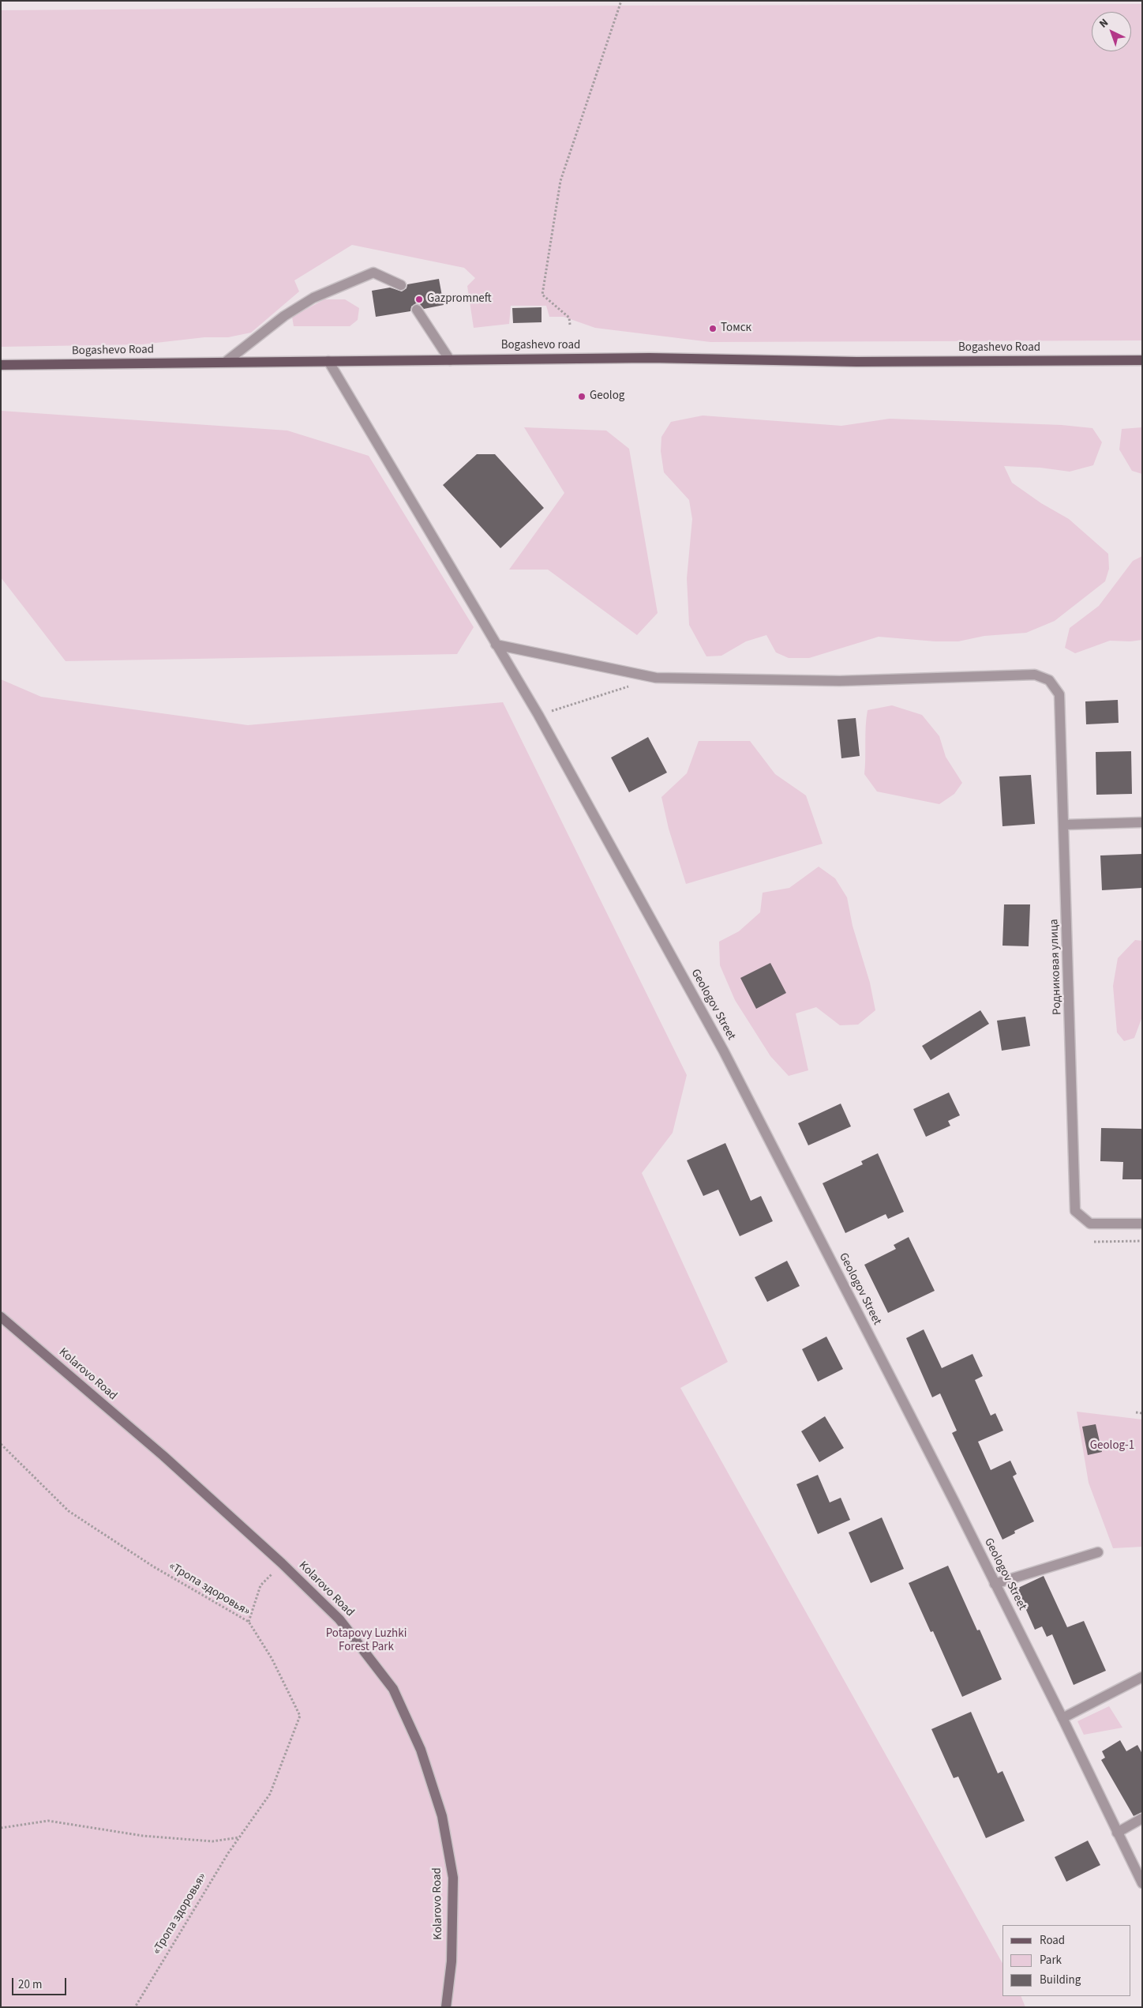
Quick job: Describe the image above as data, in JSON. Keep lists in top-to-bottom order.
{
  "streets": {
    "main road": ["Bogashevo road", "Bogashevo Road"],
    "street": ["Родниковая улица", "Geologov Street", "Kolarovo Road"],
    "path": ["«Тропа здоровья»"]
  },
  "crossings": [
    ["Bogashevo road", "Bogashevo Road"],
    ["Bogashevo road", "Geologov Street"],
    ["Родниковая улица", "Geologov Street"]
  ],
  "parks": ["Geolog-1", "Potapovy Luzhki Forest Park"],
  "places": ["Gazpromneft", "Томск", "Geolog"],
  "legend": ["Road", "Park", "Building"],
  "scale_bar": "20 m",
  "north": "top left"
}
